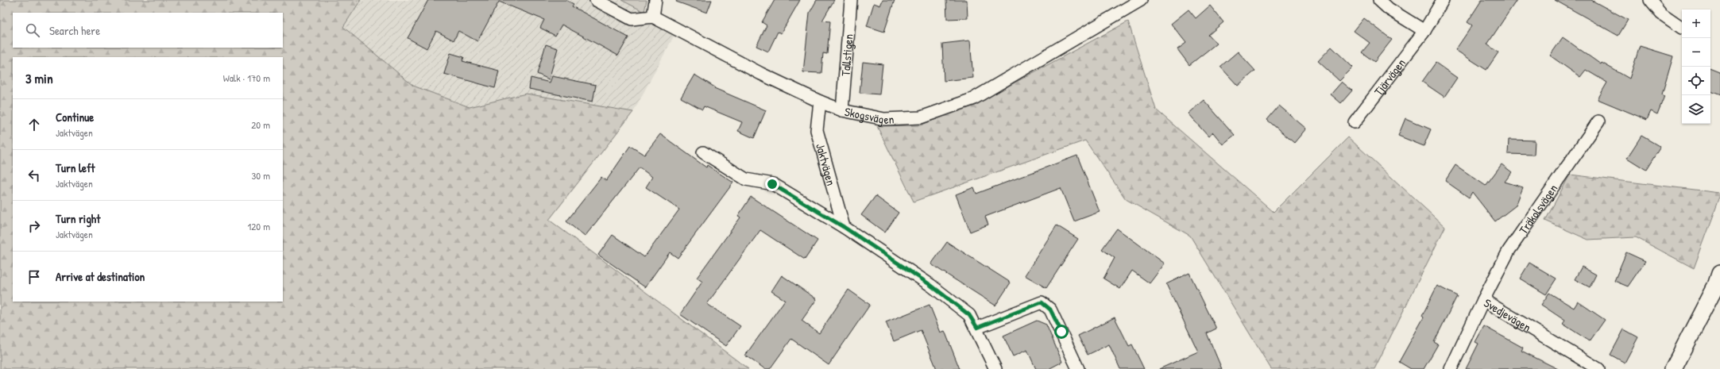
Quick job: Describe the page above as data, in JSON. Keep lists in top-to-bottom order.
{
  "streets": {
    "street": [
      "Tallstigen",
      "Tjärvägen",
      "Skogsvägen",
      "Jaktvägen",
      "Träkolsvägen",
      "Svedjevägen"
    ]
  },
  "crossings": [
    ["Tallstigen", "Skogsvägen"],
    ["Skogsvägen", "Jaktvägen"],
    ["Träkolsvägen", "Svedjevägen"]
  ],
  "page": {
    "map_buttons": ["+", "−"],
    "search": "Search here",
    "heading": ["3 min", "Walk · 170 m"],
    "list": [
      ["Continue", "Jaktvägen", "20 m"],
      ["Turn left", "Jaktvägen", "30 m"],
      ["Turn right", "Jaktvägen", "120 m"],
      "Arrive at destination"
    ]
  }
}
